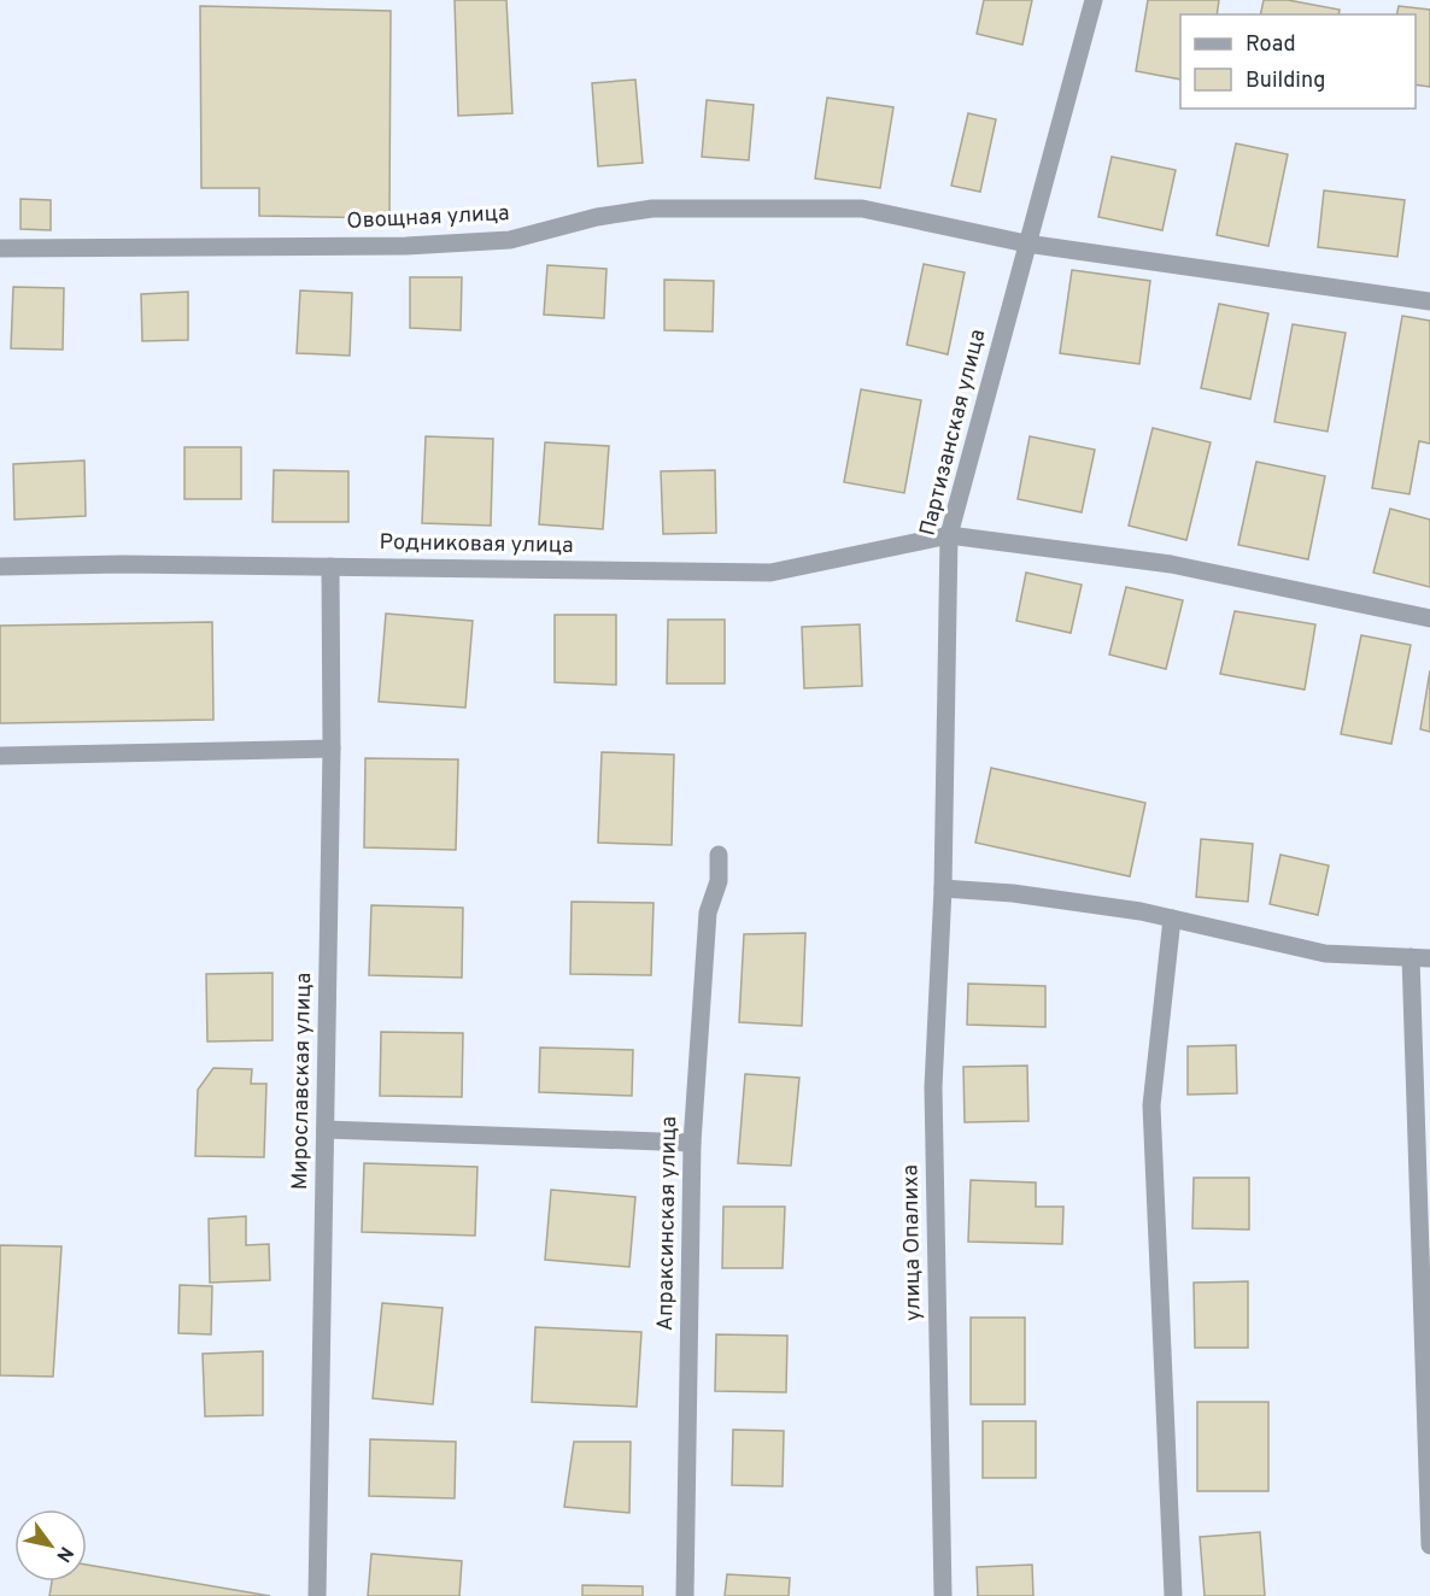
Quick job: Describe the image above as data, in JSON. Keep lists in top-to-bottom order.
{
  "streets": {
    "street": [
      "Овощная улица",
      "Партизанская улица",
      "Родниковая улица",
      "Мирославская улица",
      "Апраксинская улица",
      "улица Опалиха"
    ]
  },
  "crossings": [
    ["Овощная улица", "Партизанская улица"],
    ["Партизанская улица", "Родниковая улица"],
    ["Партизанская улица", "улица Опалиха"],
    ["Родниковая улица", "Мирославская улица"]
  ],
  "legend": ["Road", "Building"],
  "north": "bottom right"
}
